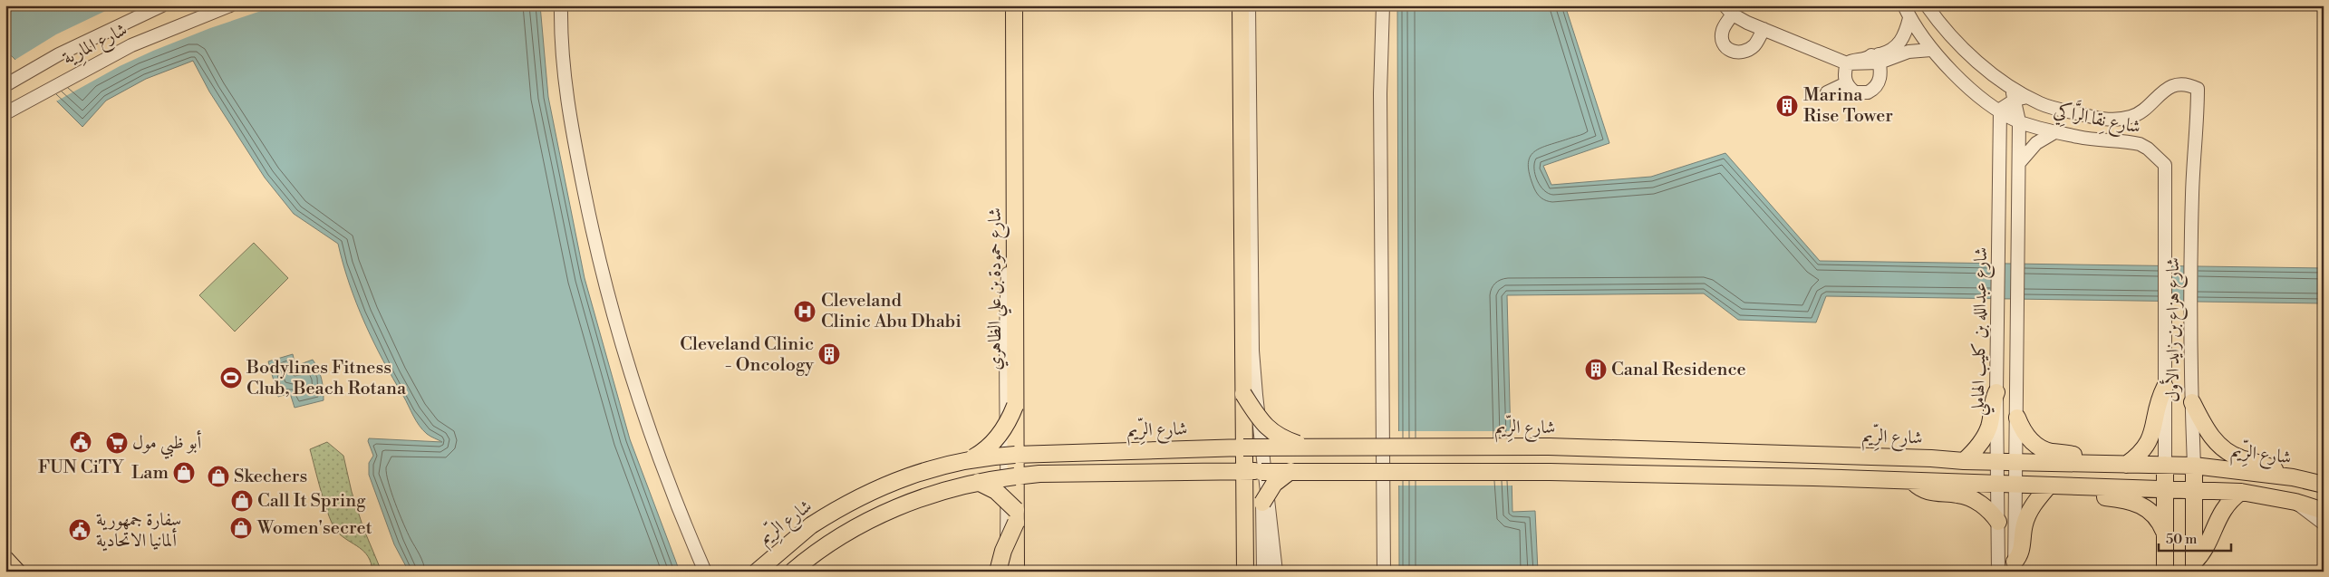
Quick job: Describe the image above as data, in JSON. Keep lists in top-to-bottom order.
{
  "streets": {
    "main road": ["شارع حمودة بن علي الظاهري", "شارع هزاع بن زايد الأول", "شارع الرِّيم"],
    "street": ["شارع المارِية", "شارع نِقا الرَّاكِي", "شارع عبدالله بن كليب الهاملي"]
  },
  "crossings": [
    ["شارع نِقا الرَّاكِي", "شارع هزاع بن زايد الأول"],
    ["شارع نِقا الرَّاكِي", "شارع عبدالله بن كليب الهاملي"],
    ["شارع حمودة بن علي الظاهري", "شارع الرِّيم"],
    ["شارع هزاع بن زايد الأول", "شارع الرِّيم"],
    ["شارع عبدالله بن كليب الهاملي", "شارع الرِّيم"]
  ],
  "places": {
    "building": ["Marina Rise Tower", "Cleveland Clinic - Oncology", "Canal Residence"],
    "hospital": ["Cleveland Clinic Abu Dhabi"],
    "sports": ["Bodylines Fitness Club, Beach Rotana"],
    "public building": ["FUN CiTY", "سفارة جمهورية ألمانيا الاتحادية"],
    "supermarket": ["أبو ظبي مول"],
    "shop": [
      "Lam",
      "Skechers",
      "Call It Spring",
      "Women'secret"
    ]
  },
  "scale_bar": "50 m"
}
